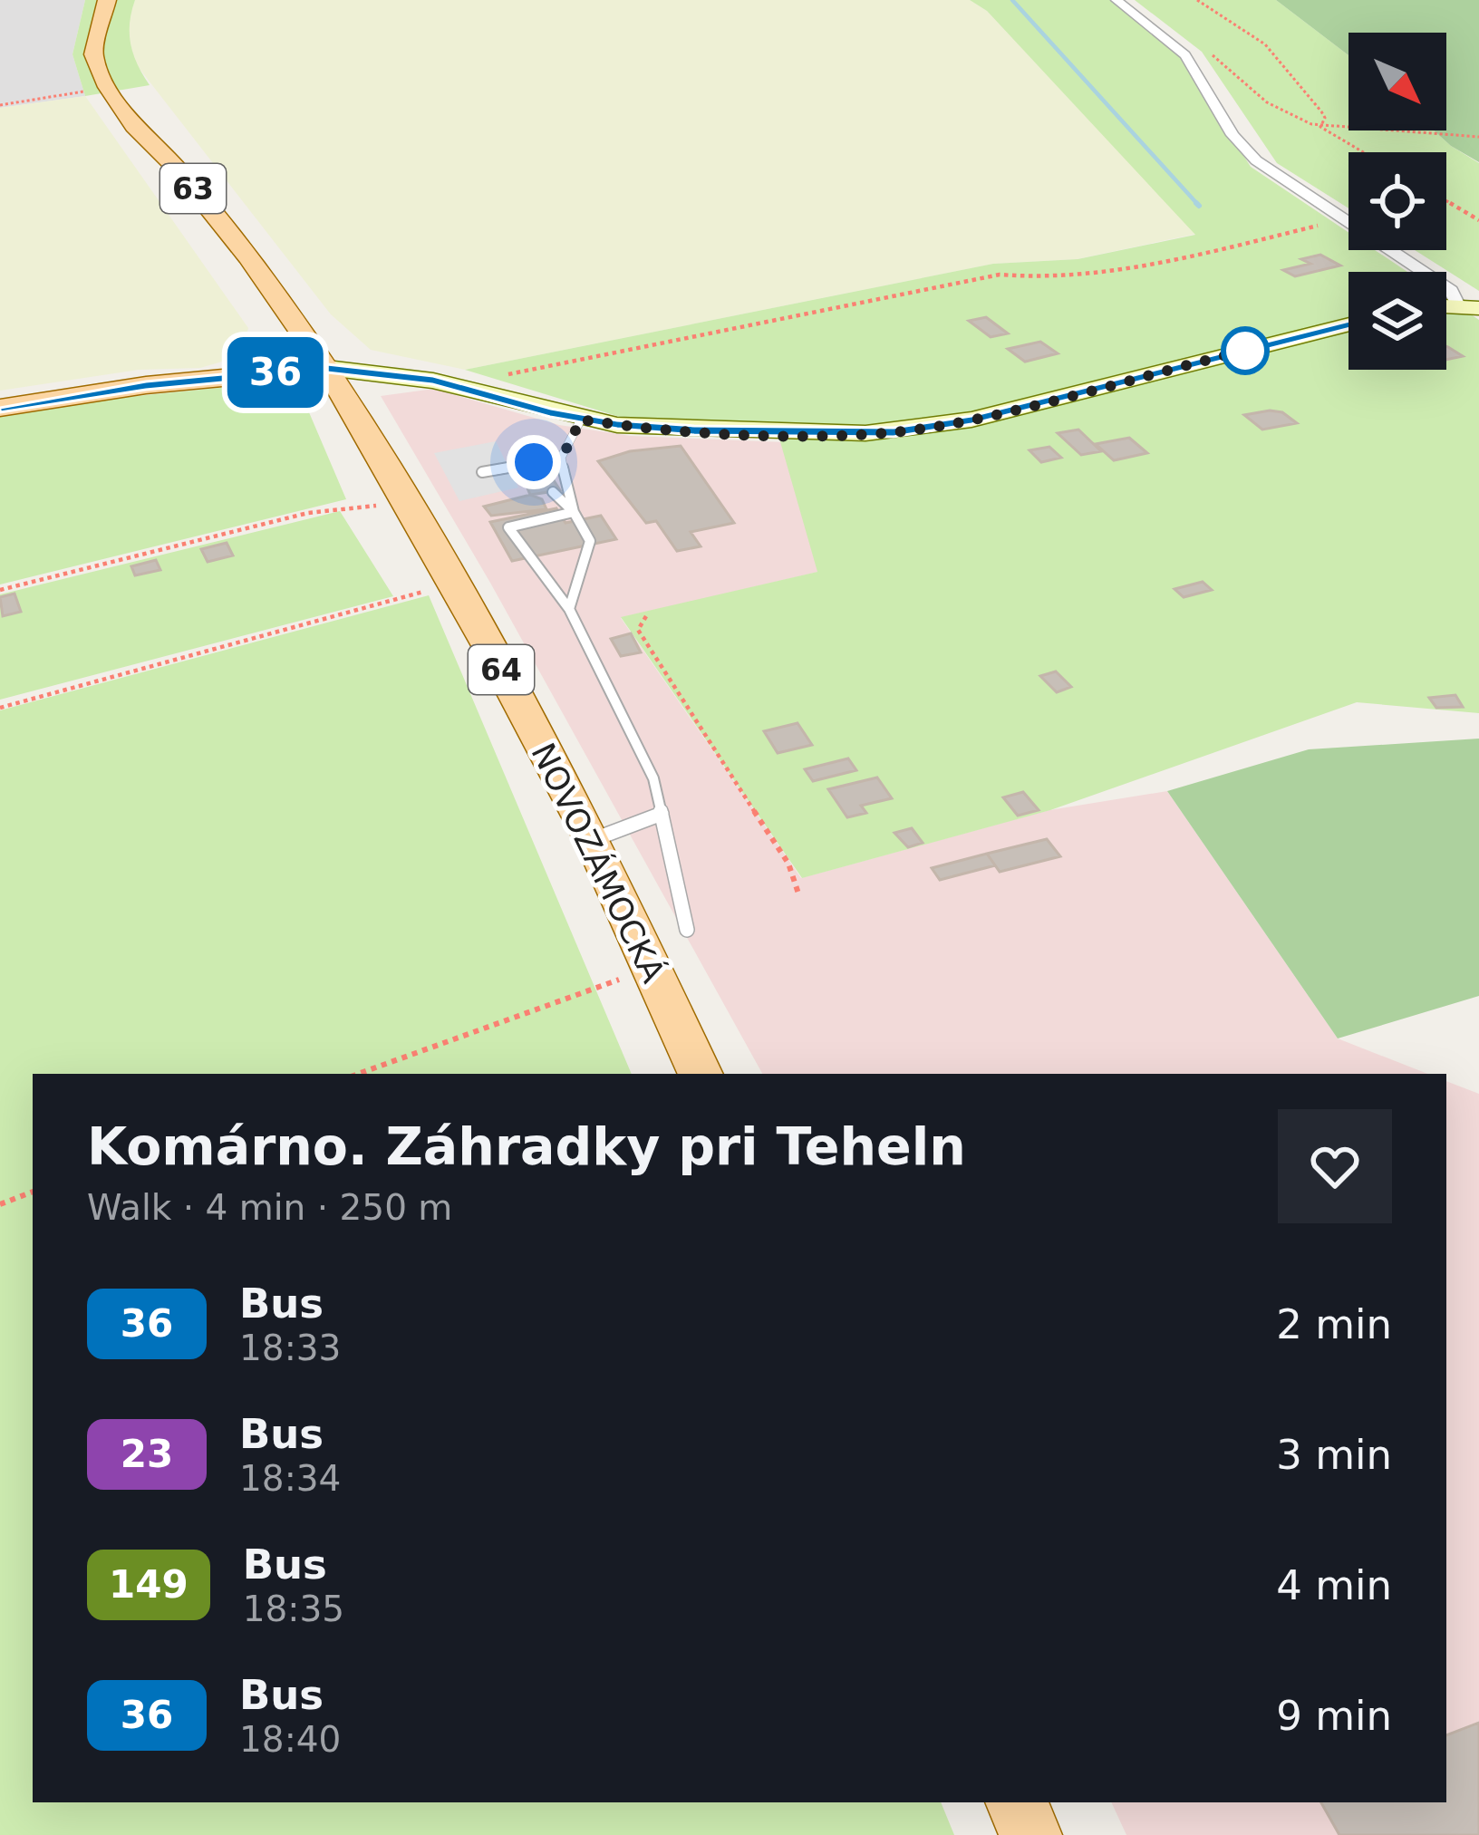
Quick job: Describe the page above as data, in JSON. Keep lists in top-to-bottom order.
{
  "streets": {
    "main road": ["63", "64", "NOVOZÁMOCKÁ"]
  },
  "crossings": [
    ["63", "NOVOZÁMOCKÁ"]
  ],
  "lines": ["bus line 36"],
  "north": "bottom right",
  "page": {
    "on_map": "36",
    "heading": ["Komárno. Záhradky pri Teheln", "Walk · 4 min · 250 m"],
    "list": [
      {
        "mark": "36",
        "name": "Bus",
        "note": "18:33",
        "value": "2 min"
      },
      {
        "mark": "23",
        "name": "Bus",
        "note": "18:34",
        "value": "3 min"
      },
      {
        "mark": "149",
        "name": "Bus",
        "note": "18:35",
        "value": "4 min"
      },
      {
        "mark": "36",
        "name": "Bus",
        "note": "18:40",
        "value": "9 min"
      }
    ]
  }
}
